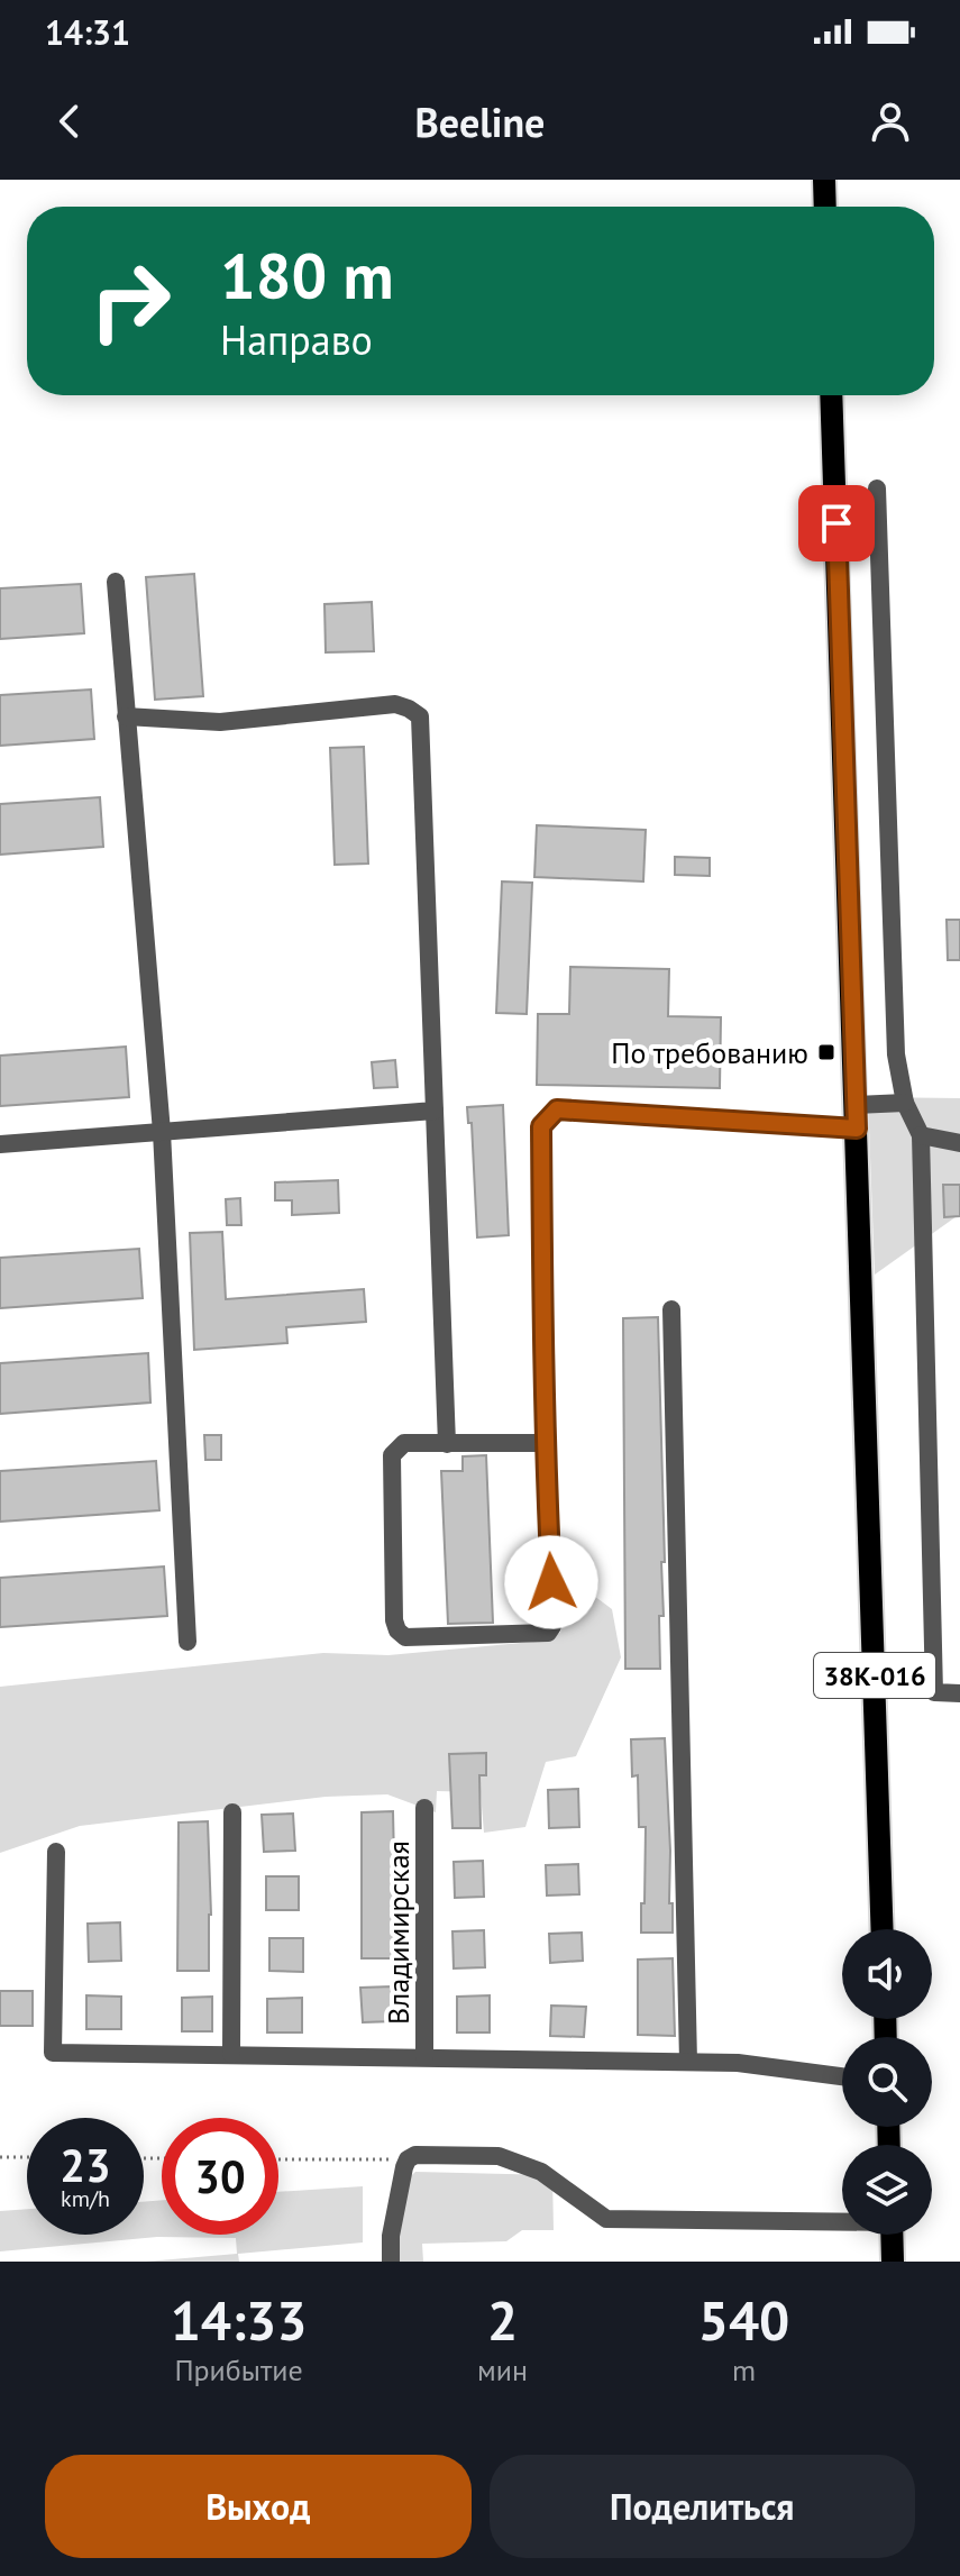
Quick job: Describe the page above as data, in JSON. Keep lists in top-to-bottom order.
{
  "streets": {
    "main road": ["38К-016"],
    "street": ["Владимирская"]
  },
  "places": {
    "transit": ["По требованию"]
  },
  "page": {
    "status": "14:31",
    "header": "Beeline",
    "turn": ["180 m", "Направо"],
    "speed": "23 km/h",
    "limit": "30",
    "eta": [
      "14:33",
      "Прибытие",
      "2",
      "мин",
      "540",
      "m"
    ],
    "buttons": ["Выход", "Поделиться"]
  }
}
